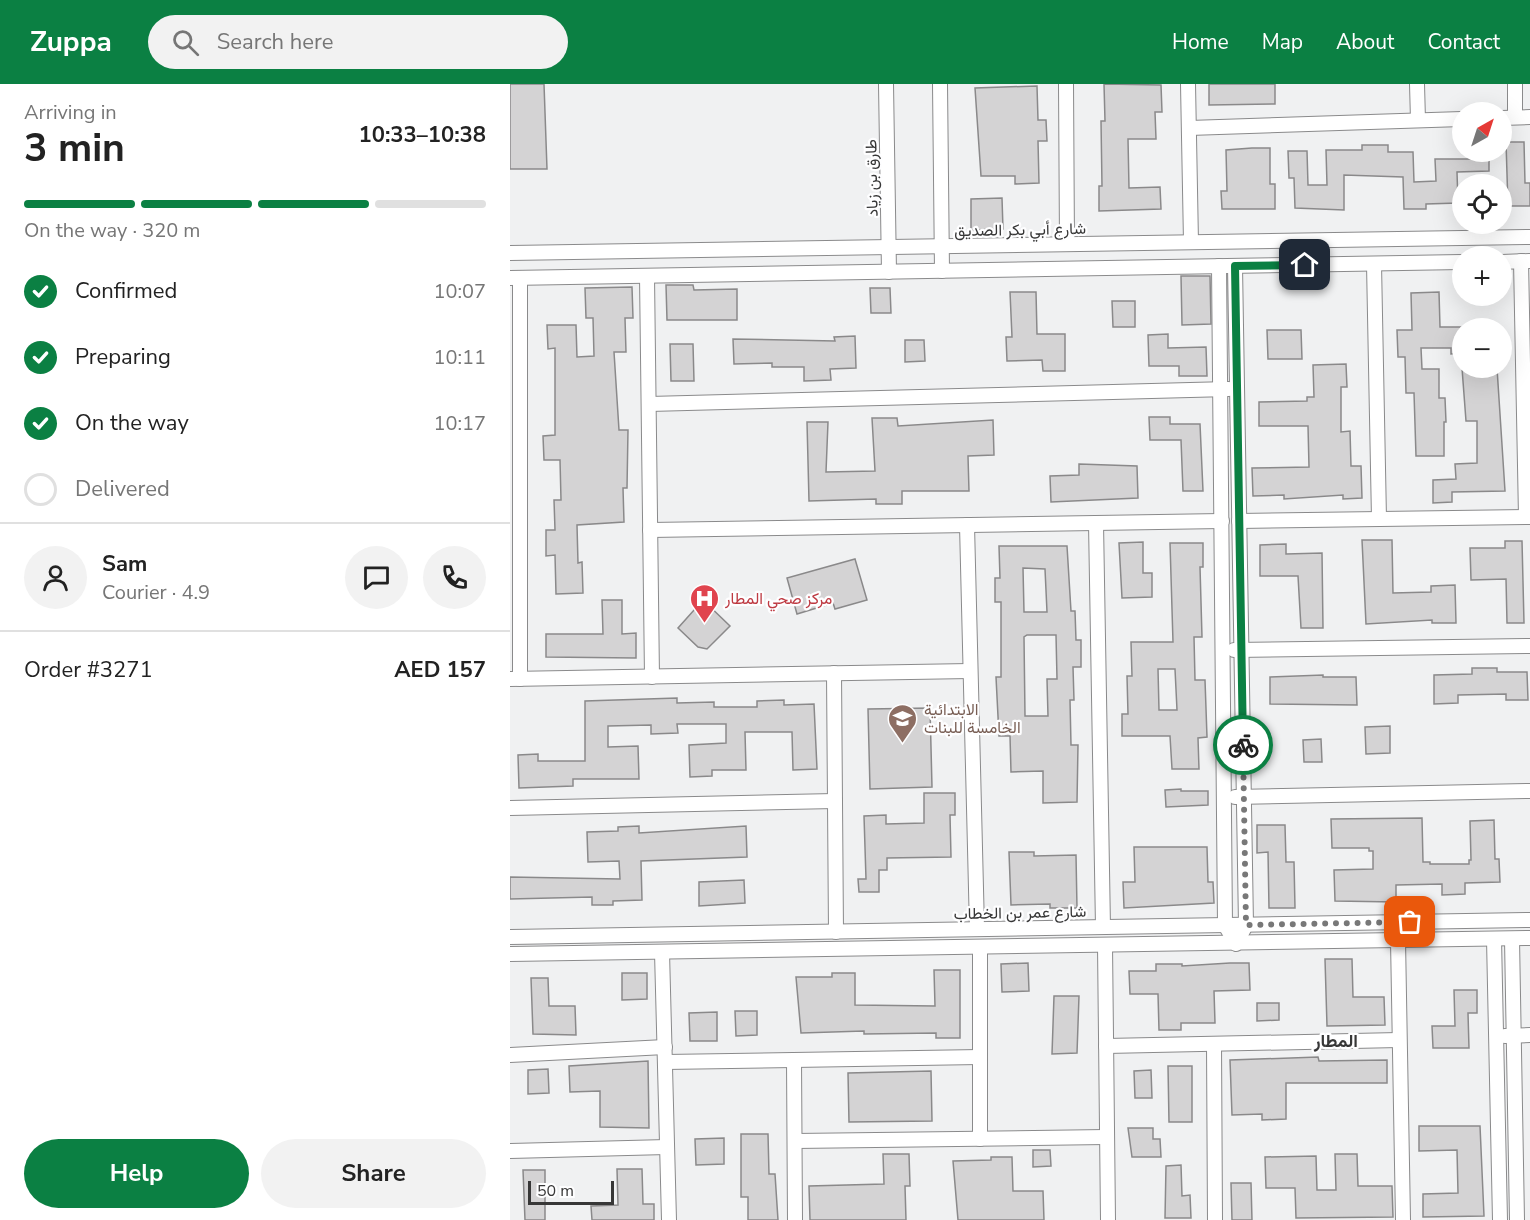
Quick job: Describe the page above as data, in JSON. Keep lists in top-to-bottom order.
{
  "streets": {
    "street": ["طارق بن زياد", "شارع أبي بكر الصديق", "شارع عمر بن الخطاب"]
  },
  "crossings": [
    ["طارق بن زياد", "شارع أبي بكر الصديق"]
  ],
  "districts": ["المطار"],
  "places": {
    "hospital": ["مركز صحي المطار"],
    "school or university": ["الابتدائية الخامسة للبنات"]
  },
  "scale_bar": "50 m",
  "north": "top right",
  "page": {
    "header": "Zuppa",
    "search": "Search here",
    "nav": [
      "Home",
      "Map",
      "About",
      "Contact"
    ],
    "heading": ["3 min", "Arriving in", "10:33–10:38"],
    "panel": [
      "Sam",
      "Courier · 4.9",
      "Order #3271",
      "AED 157"
    ],
    "map_buttons": ["+", "−"],
    "bar": "On the way · 320 m",
    "list": [
      ["Confirmed", "10:07"],
      ["Preparing", "10:11"],
      ["On the way", "10:17"],
      "Delivered"
    ],
    "buttons": ["Help", "Share"],
    "scale": "50 m"
  }
}
